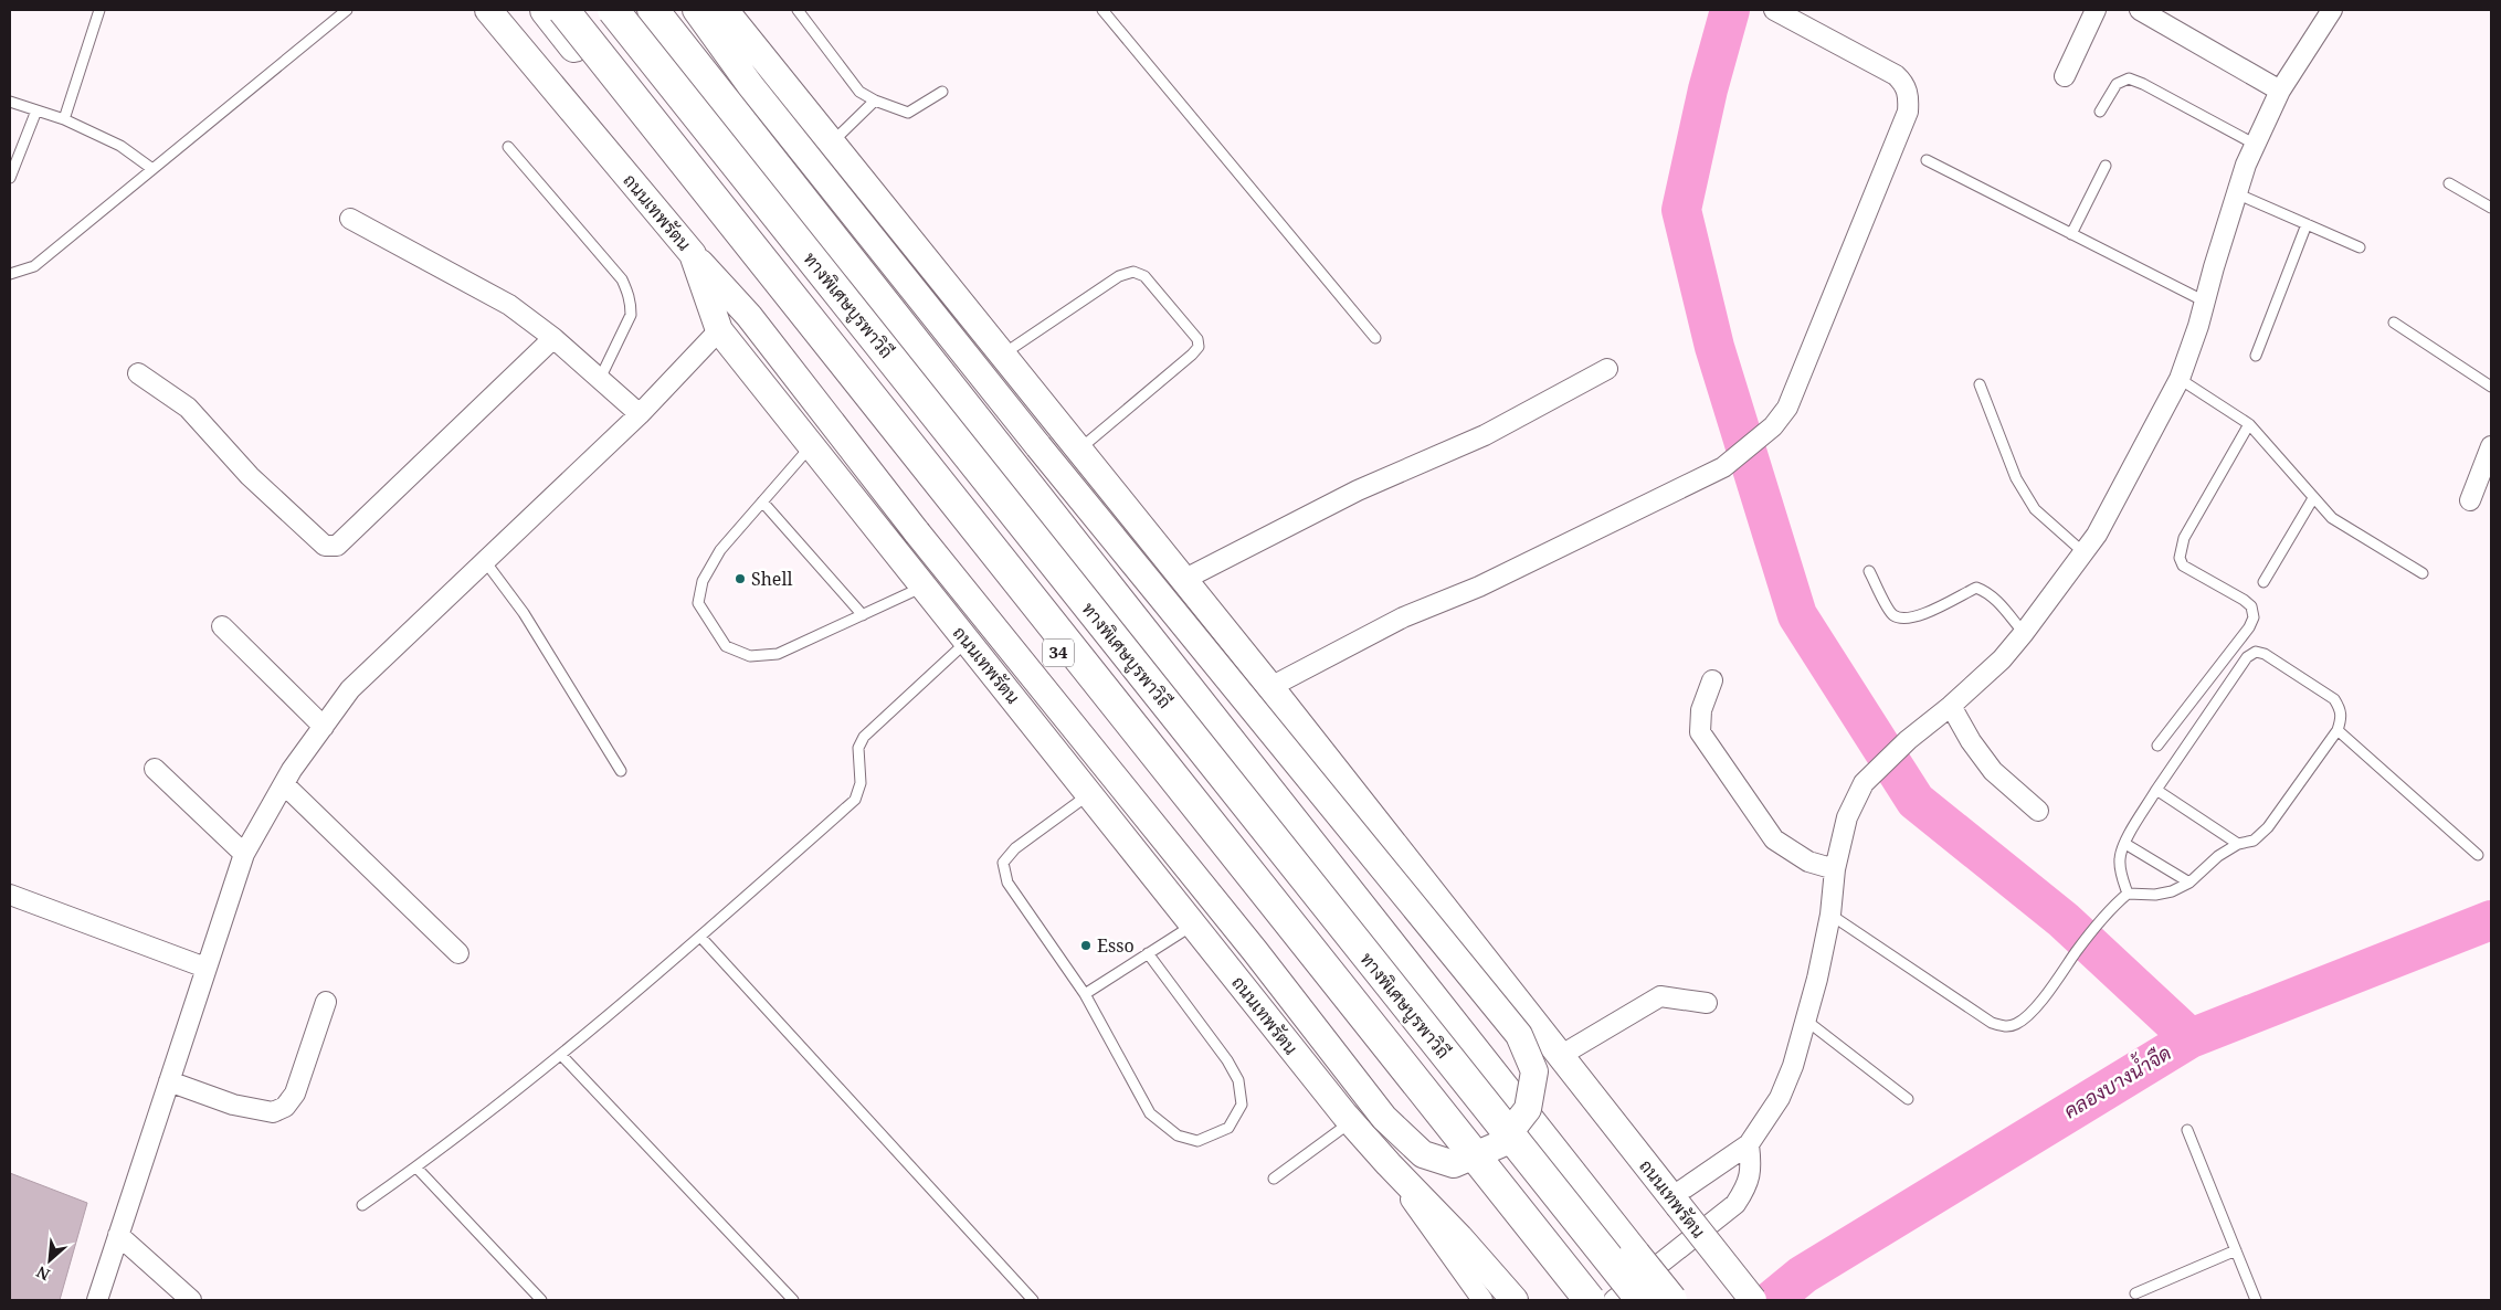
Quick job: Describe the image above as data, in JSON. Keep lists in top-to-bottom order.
{
  "streets": {
    "highway": ["ทางพิเศษบูรพาวิถี", "34"],
    "main road": ["ถนนเทพรัตน"]
  },
  "water": ["คลองบางน้ำจืด"],
  "places": ["Shell", "Esso"],
  "north": "bottom left"
}
